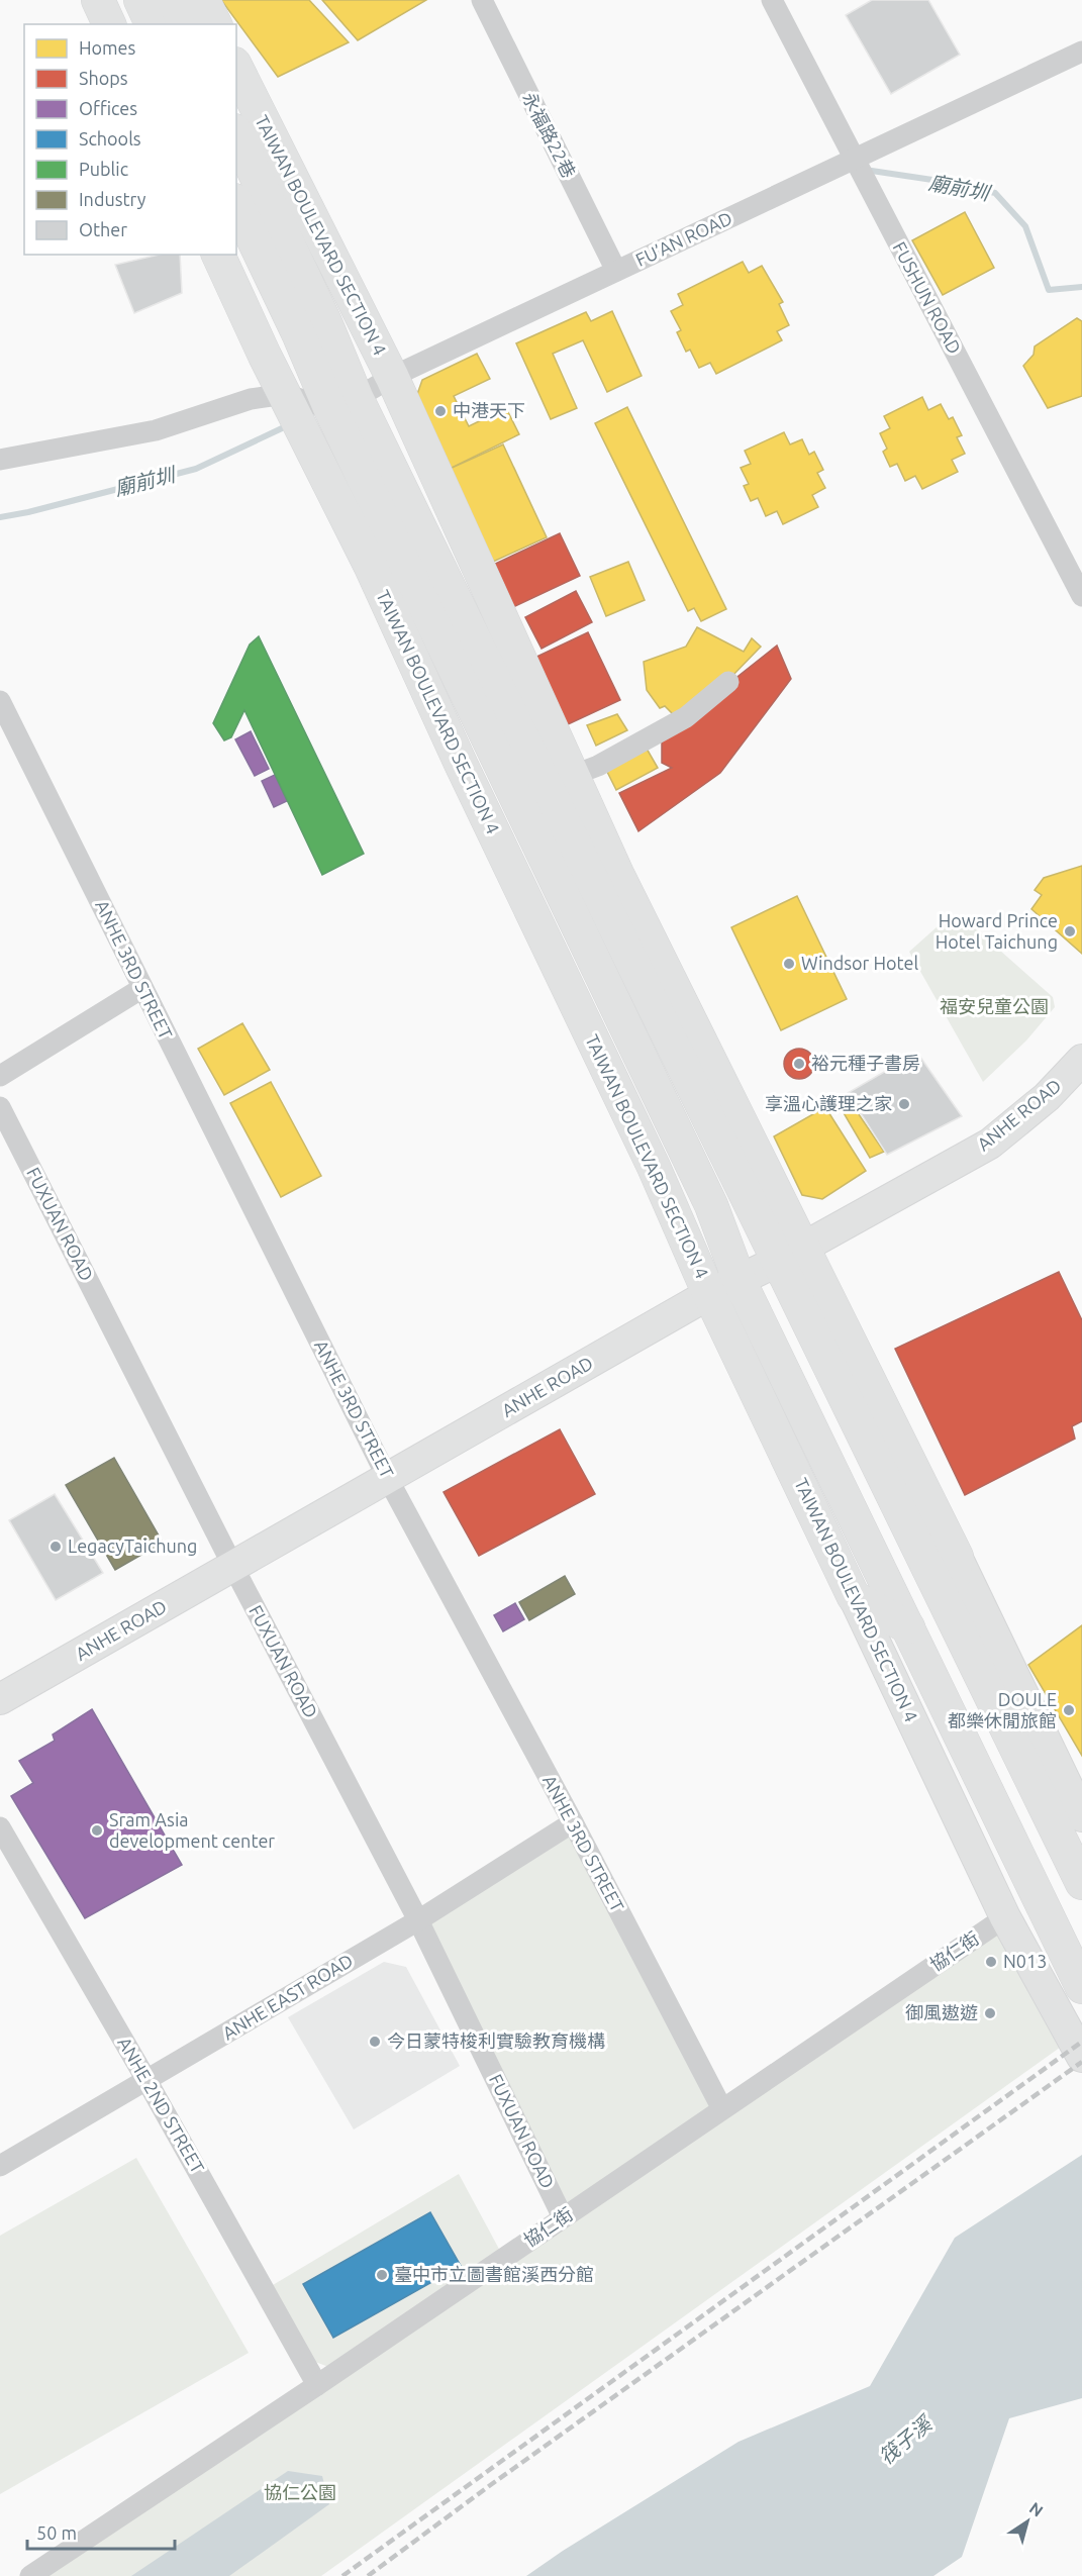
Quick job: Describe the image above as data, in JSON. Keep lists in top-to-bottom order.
{
  "streets": {
    "main road": ["TAIWAN BOULEVARD SECTION 4", "ANHE ROAD"],
    "street": [
      "永福路22巷",
      "FU’AN ROAD",
      "FUSHUN ROAD",
      "ANHE 3RD STREET",
      "FUXUAN ROAD",
      "協仁街",
      "ANHE EAST ROAD",
      "ANHE 2ND STREET"
    ]
  },
  "crossings": [
    ["永福路22巷", "FU’AN ROAD"],
    ["TAIWAN BOULEVARD SECTION 4", "FU’AN ROAD"],
    ["TAIWAN BOULEVARD SECTION 4", "ANHE ROAD"],
    ["TAIWAN BOULEVARD SECTION 4", "協仁街"],
    ["FU’AN ROAD", "FUSHUN ROAD"],
    ["ANHE 3RD STREET", "ANHE ROAD"],
    ["ANHE 3RD STREET", "協仁街"],
    ["ANHE 3RD STREET", "ANHE EAST ROAD"],
    ["ANHE ROAD", "FUXUAN ROAD"],
    ["FUXUAN ROAD", "協仁街"],
    ["FUXUAN ROAD", "ANHE EAST ROAD"],
    ["協仁街", "ANHE 2ND STREET"],
    ["ANHE EAST ROAD", "ANHE 2ND STREET"]
  ],
  "water": ["廟前圳", "筏子溪"],
  "parks": ["福安兒童公園", "協仁公園"],
  "places": [
    "中港天下",
    "Howard Prince Hotel Taichung",
    "Windsor Hotel",
    "裕元種子書房",
    "享溫心護理之家",
    "LegacyTaichung",
    "DOULE 都樂休閒旅館",
    "Sram Asia development center",
    "N013",
    "御風遨遊",
    "今日蒙特梭利實驗教育機構",
    "臺中市立圖書館溪西分館"
  ],
  "legend": [
    "Homes",
    "Shops",
    "Offices",
    "Schools",
    "Public",
    "Industry",
    "Other"
  ],
  "scale_bar": "50 m",
  "north": "top right"
}
